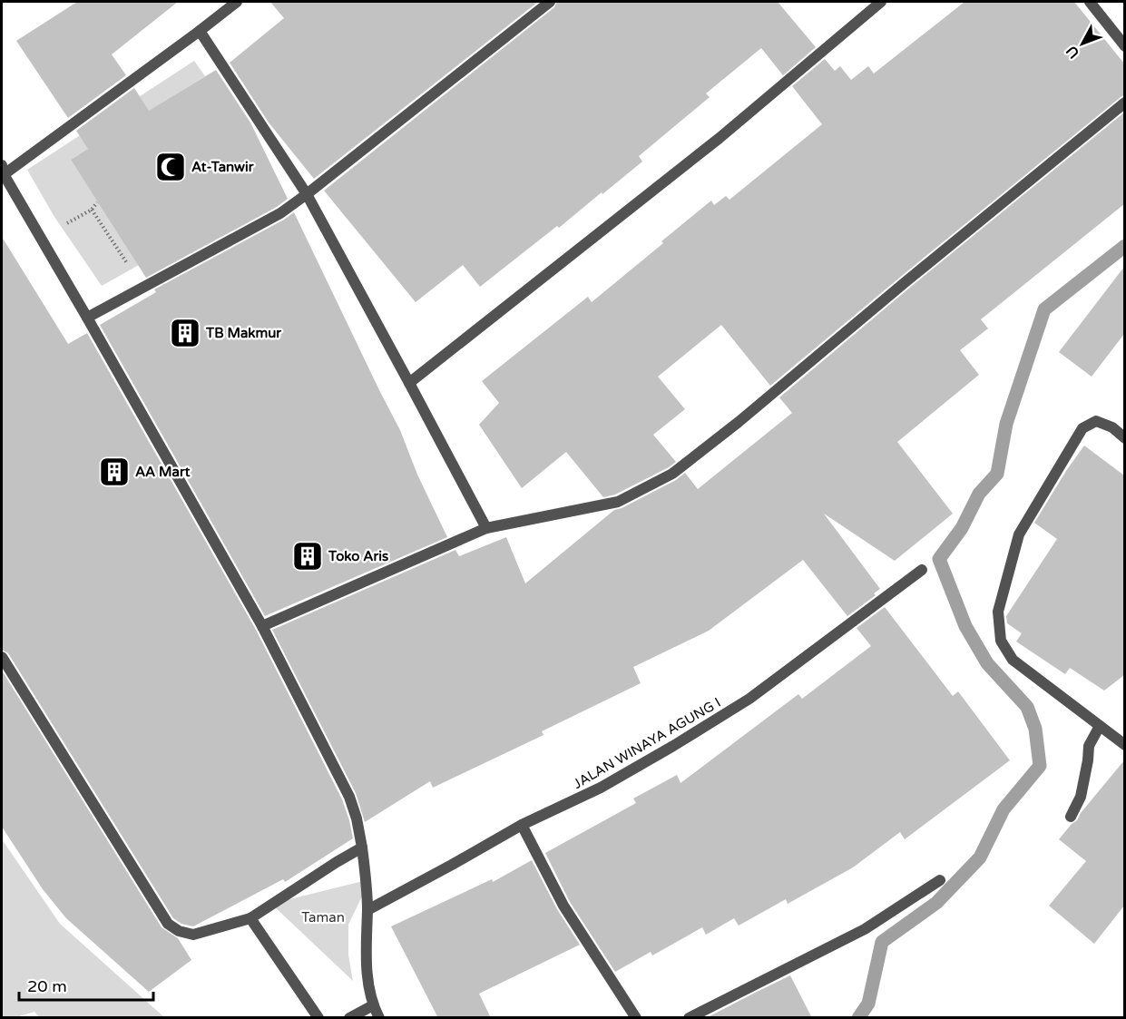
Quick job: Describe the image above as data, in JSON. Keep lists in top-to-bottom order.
{
  "streets": {
    "street": ["JALAN WINAYA AGUNG I"]
  },
  "parks": ["Taman"],
  "places": {
    "mosque": ["At-Tanwir"],
    "building": ["TB Makmur", "AA Mart", "Toko Aris"]
  },
  "scale_bar": "20 m",
  "north": "bottom left"
}
